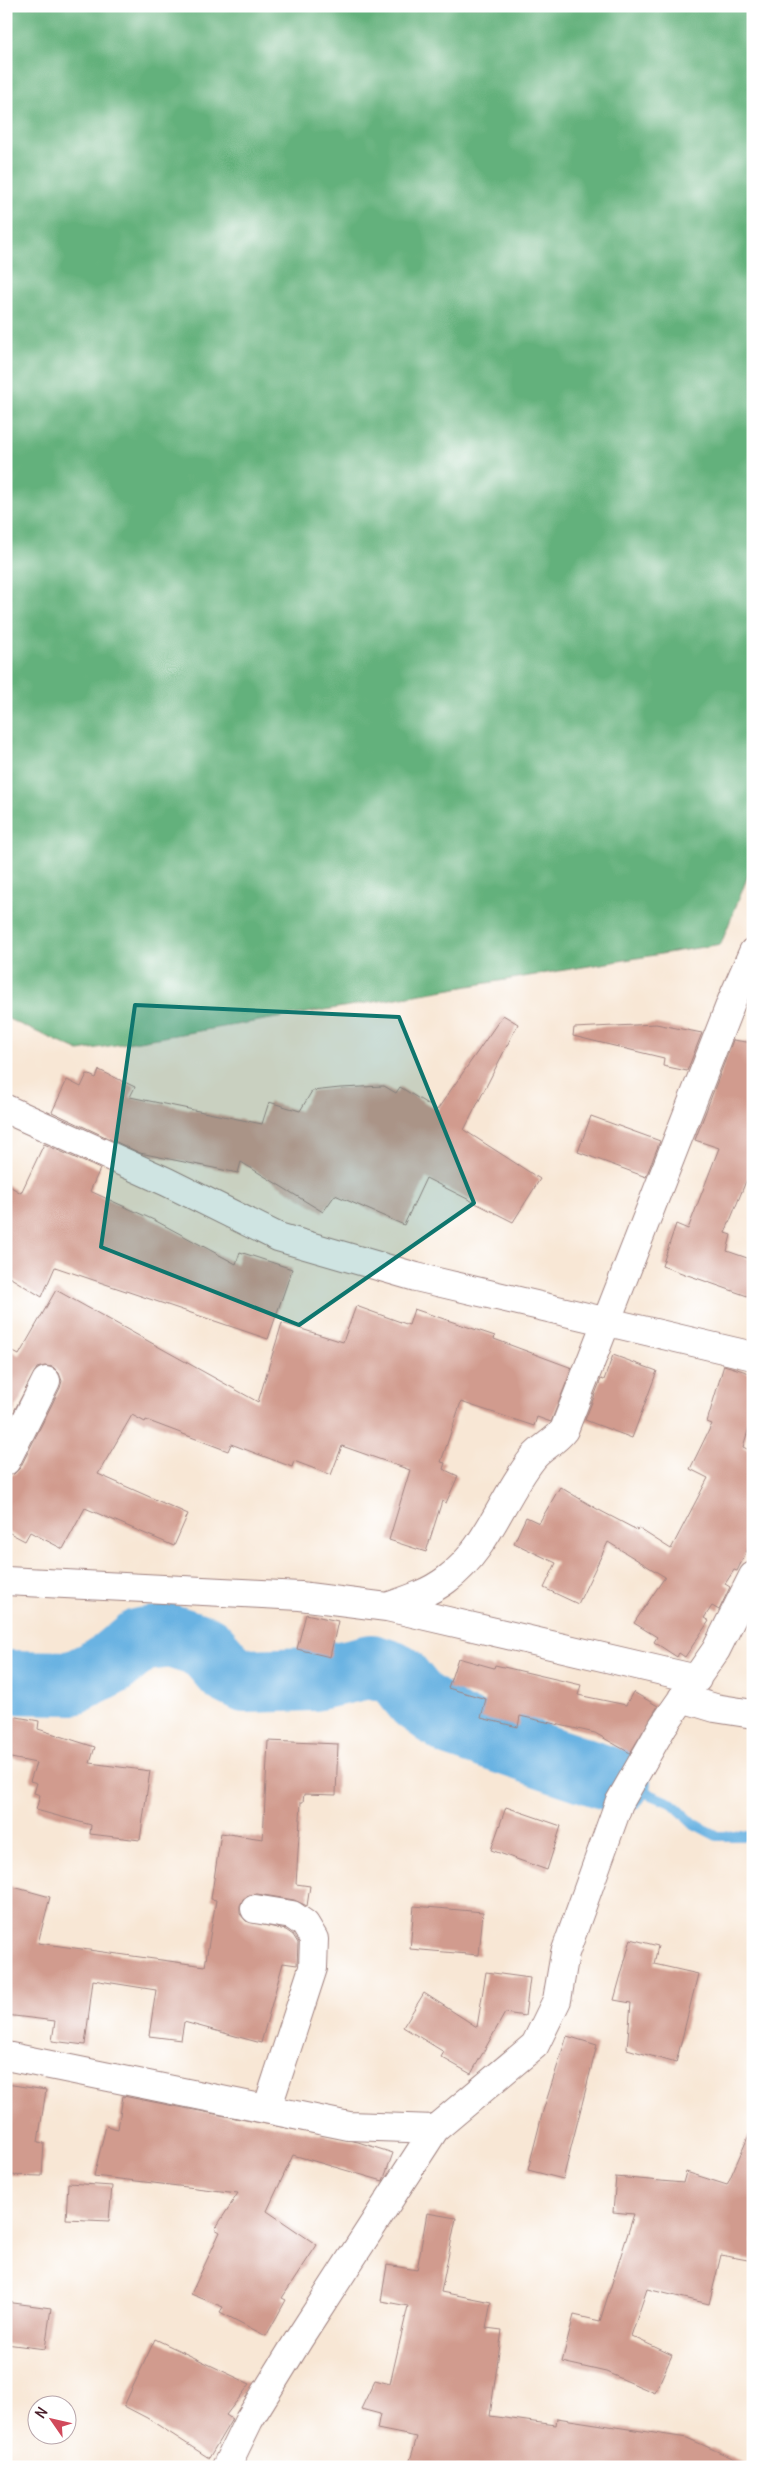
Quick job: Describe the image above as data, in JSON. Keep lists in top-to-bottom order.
{
  "north": "top left"
}
